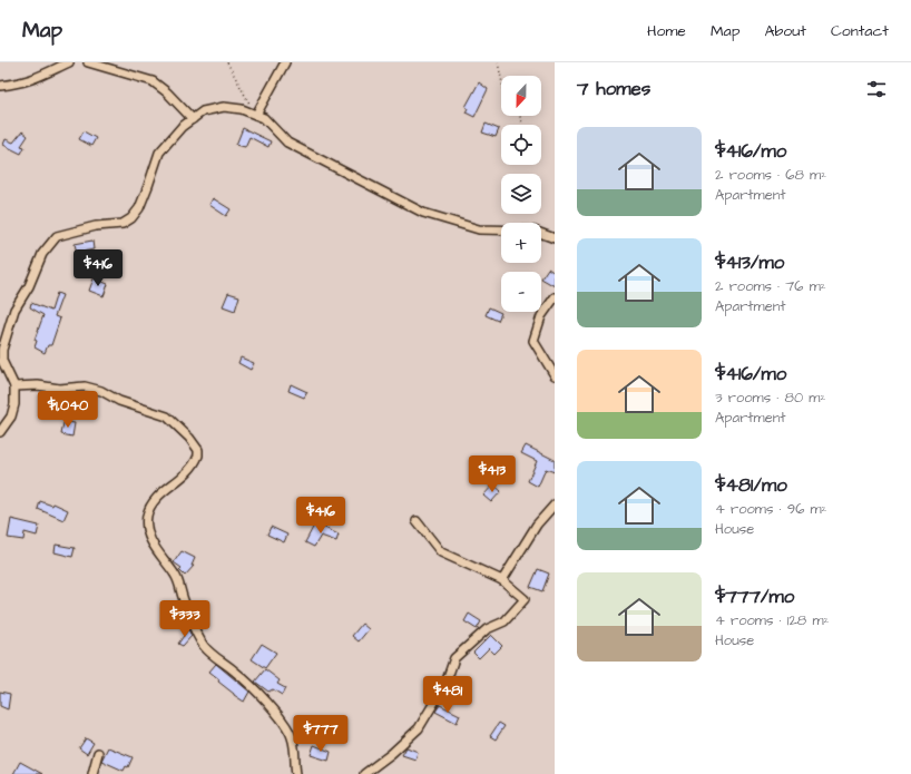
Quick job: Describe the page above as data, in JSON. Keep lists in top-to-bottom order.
{
  "north": "bottom",
  "page": {
    "header": "Map",
    "nav": [
      "Home",
      "Map",
      "About",
      "Contact"
    ],
    "heading": "7 homes",
    "map_buttons": ["+", "−"],
    "list": [
      {
        "name": "$416/mo",
        "note": "2 rooms · 68 m² · Apartment"
      },
      {
        "name": "$413/mo",
        "note": "2 rooms · 76 m² · Apartment"
      },
      {
        "name": "$416/mo",
        "note": "3 rooms · 80 m² · Apartment"
      },
      {
        "name": "$481/mo",
        "note": "4 rooms · 96 m² · House"
      },
      {
        "name": "$777/mo",
        "note": "4 rooms · 128 m² · House"
      }
    ],
    "price": [
      "$416",
      "$1,040",
      "$413",
      "$416",
      "$333",
      "$481",
      "$777"
    ]
  }
}
